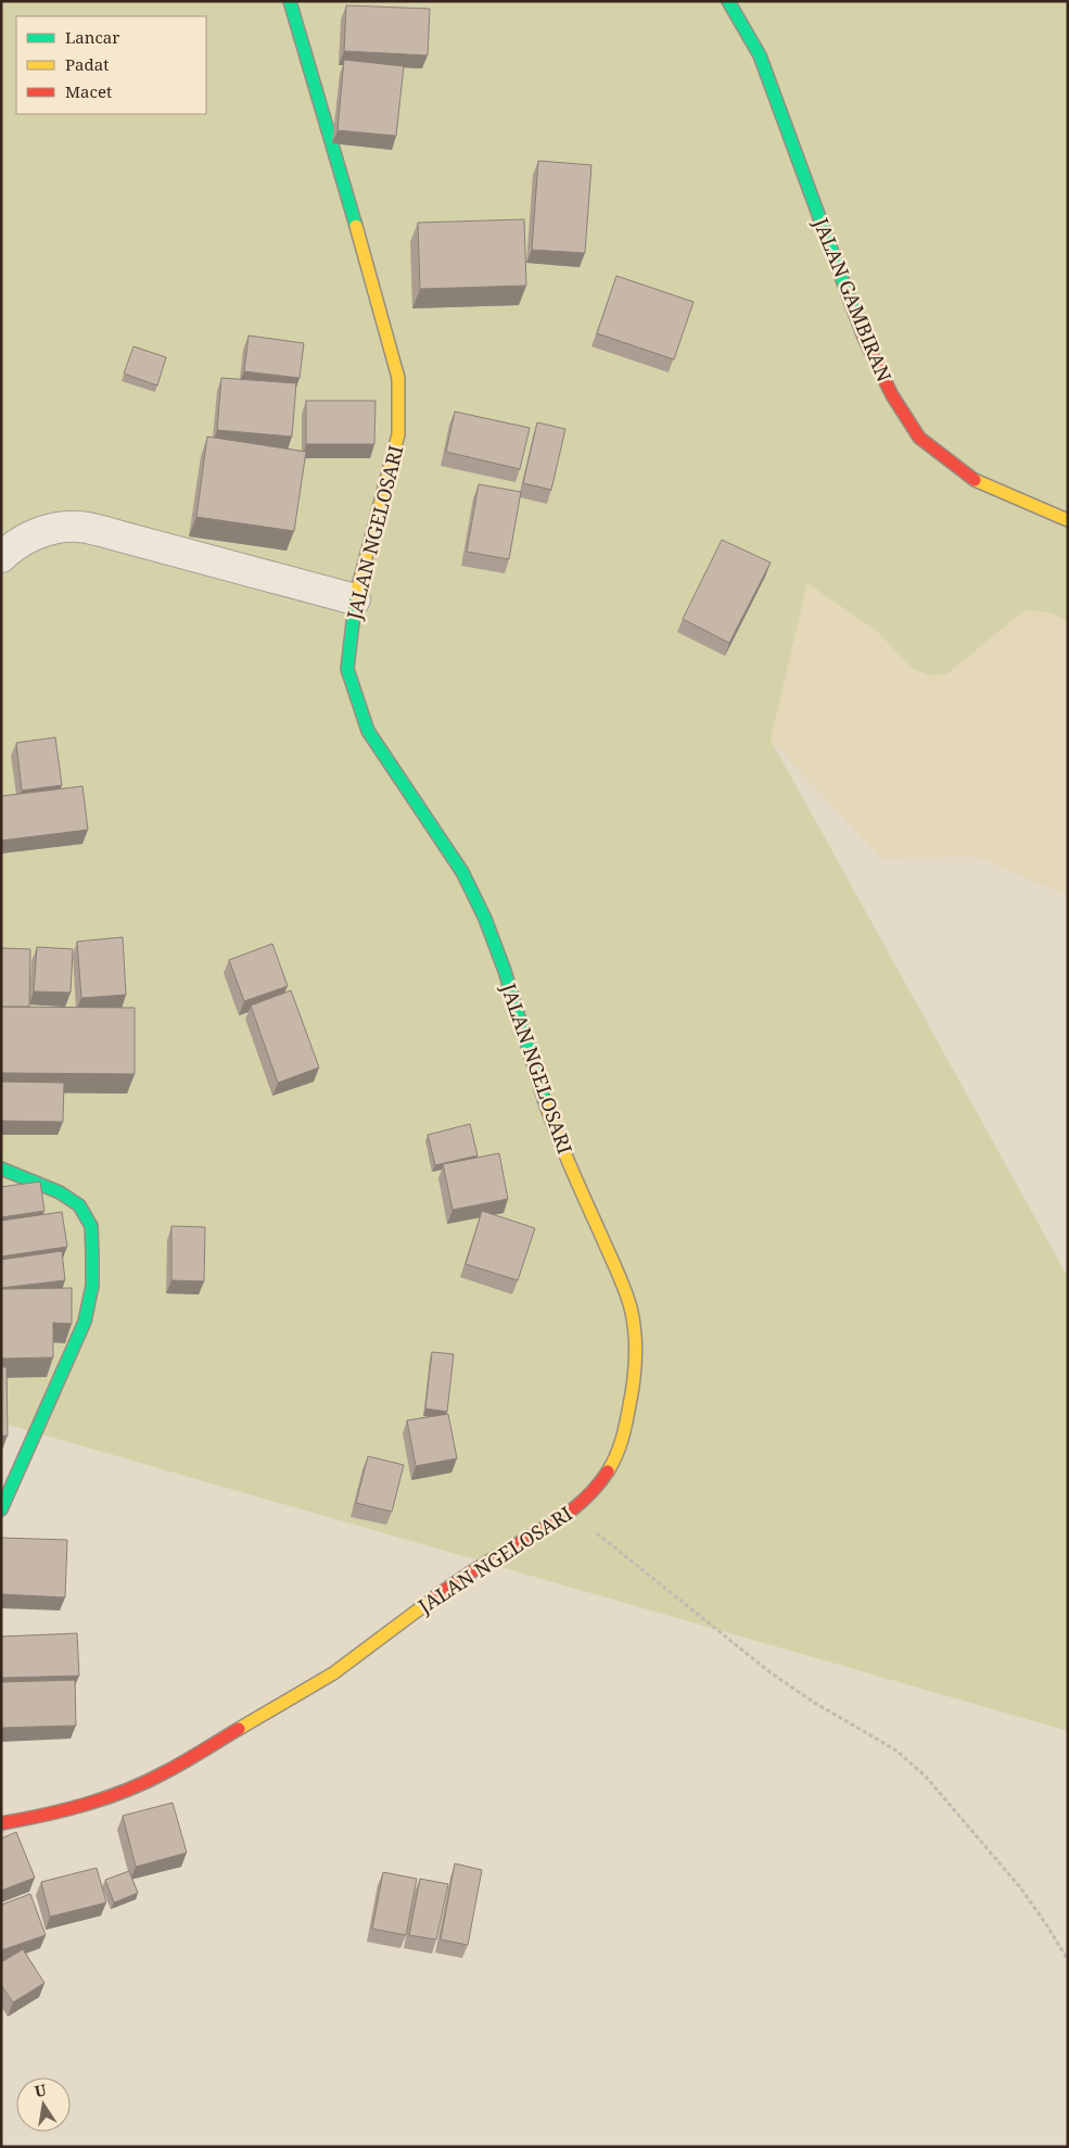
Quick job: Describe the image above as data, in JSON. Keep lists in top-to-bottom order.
{
  "streets": {
    "street": ["JALAN GAMBIRAN", "JALAN NGELOSARI"]
  },
  "legend": ["Lancar", "Padat", "Macet"],
  "north": "top"
}
